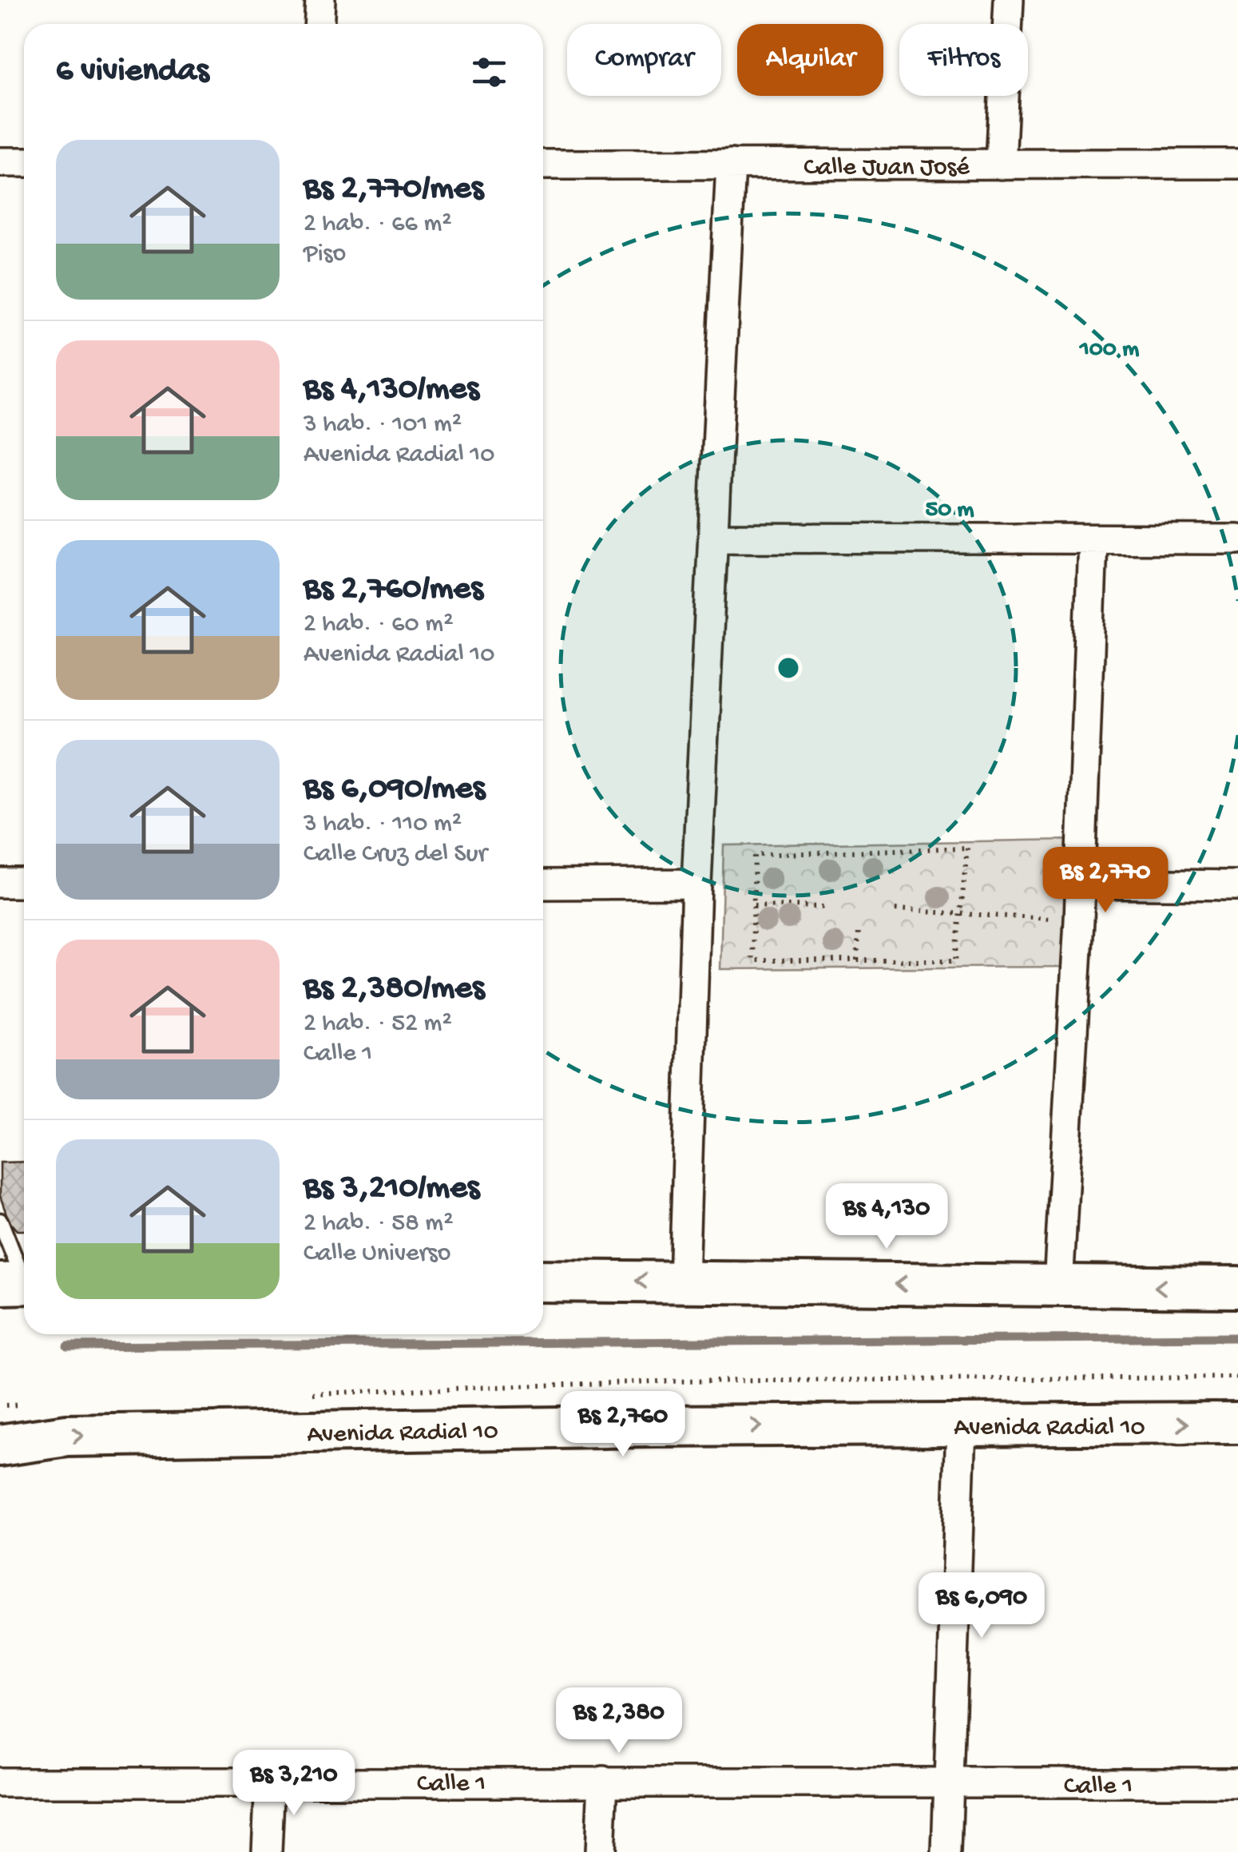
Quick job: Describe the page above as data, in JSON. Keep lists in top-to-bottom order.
{
  "streets": {
    "main road": ["Avenida Radial 10"],
    "street": ["Calle Juan José", "Calle 1"]
  },
  "page": {
    "chip": ["Comprar", "Alquilar", "Filtros"],
    "heading": "6 viviendas",
    "list": [
      {
        "name": "Bs 2,770/mes",
        "note": "2 hab. · 66 m² · Piso"
      },
      {
        "name": "Bs 4,130/mes",
        "note": "3 hab. · 101 m² · Avenida Radial 10"
      },
      {
        "name": "Bs 2,760/mes",
        "note": "2 hab. · 60 m² · Avenida Radial 10"
      },
      {
        "name": "Bs 6,090/mes",
        "note": "3 hab. · 110 m² · Calle Cruz del Sur"
      },
      {
        "name": "Bs 2,380/mes",
        "note": "2 hab. · 52 m² · Calle 1"
      },
      {
        "name": "Bs 3,210/mes",
        "note": "2 hab. · 58 m² · Calle Universo"
      }
    ],
    "price": [
      "Bs 2,770",
      "Bs 4,130",
      "Bs 2,760",
      "Bs 6,090",
      "Bs 2,380",
      "Bs 3,210"
    ]
  },
  "rings": ["100 m", "50 m"]
}
